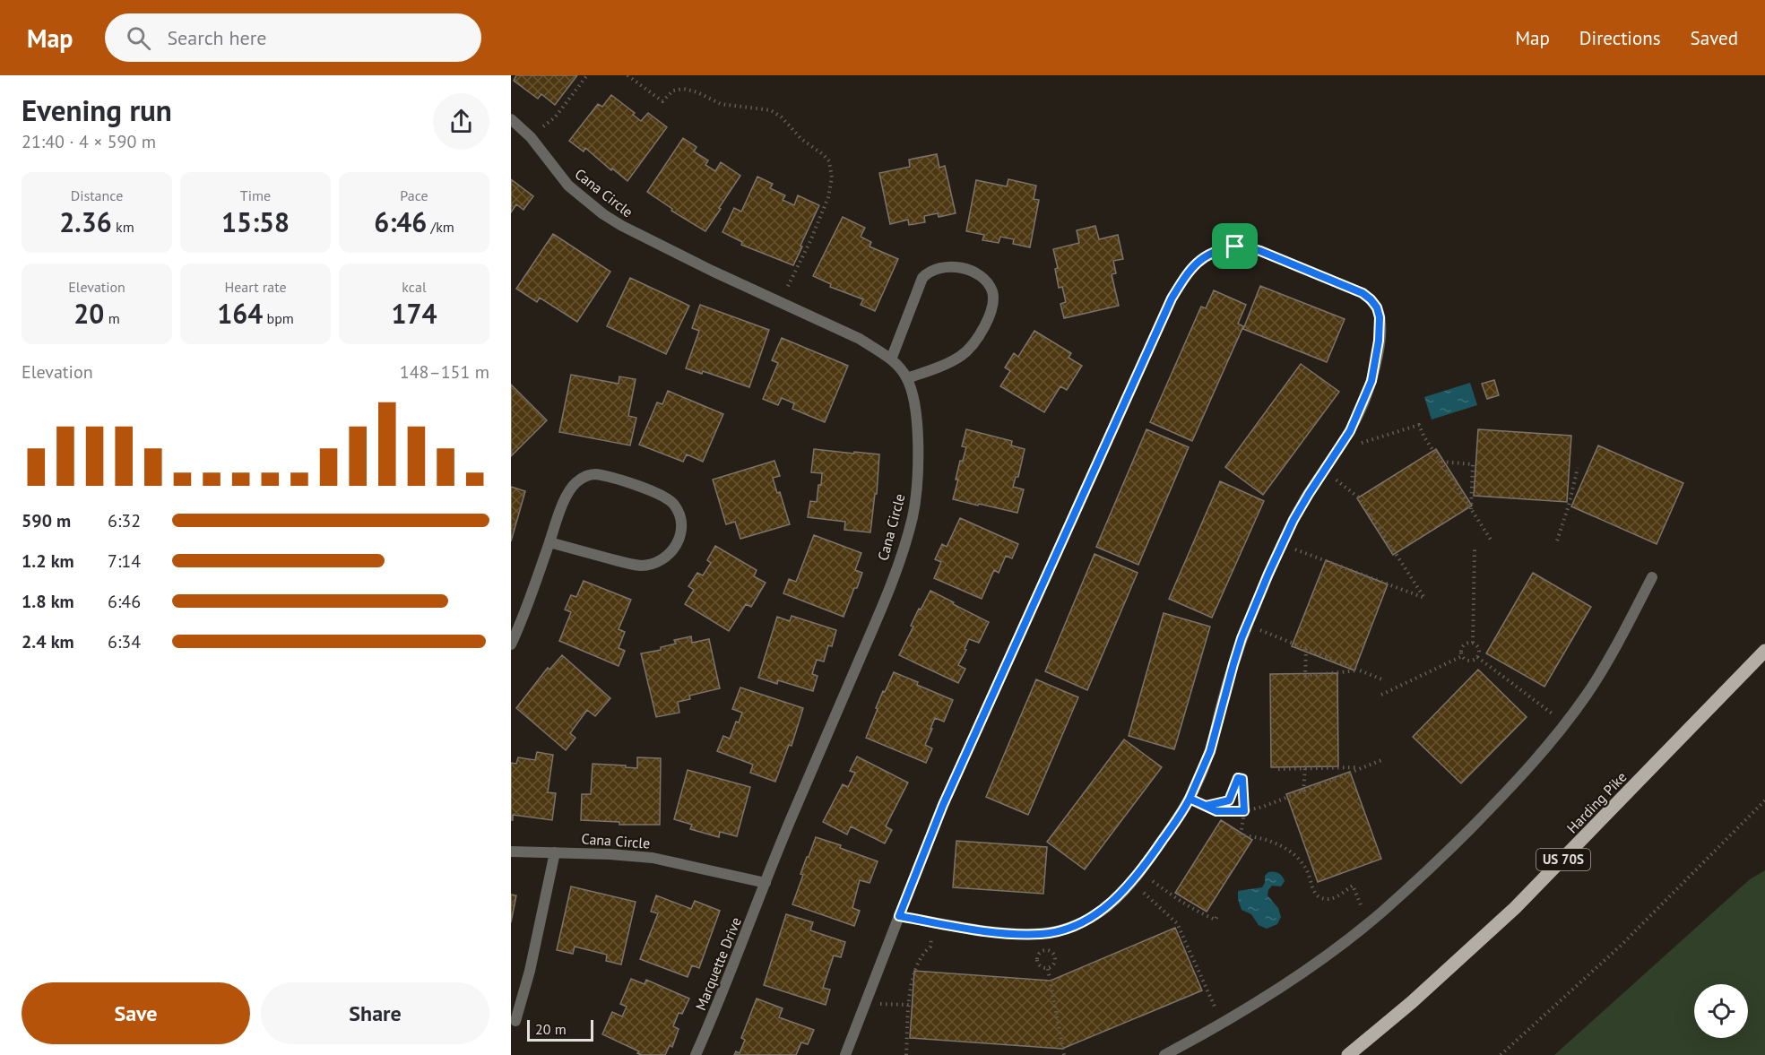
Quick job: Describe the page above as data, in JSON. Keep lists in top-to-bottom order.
{
  "streets": {
    "main road": ["Harding Pike", "US 70S"],
    "street": ["Cana Circle", "Marquette Drive"]
  },
  "crossings": [
    ["Cana Circle", "Marquette Drive"]
  ],
  "scale_bar": "20 m",
  "page": {
    "header": "Map",
    "search": "Search here",
    "nav": ["Map", "Directions", "Saved"],
    "heading": ["Evening run", "21:40 · 4 × 590 m"],
    "stats": [
      ["Distance", "2.36 km"],
      ["Time", "15:58"],
      ["Pace", "6:46 /km"],
      ["Elevation", "20 m"],
      ["Heart rate", "164 bpm"],
      ["kcal", "174"]
    ],
    "chart": ["Elevation", "148–151 m"],
    "list": [
      {
        "name": "590 m",
        "note": "6:32"
      },
      {
        "name": "1.2 km",
        "note": "7:14"
      },
      {
        "name": "1.8 km",
        "note": "6:46"
      },
      {
        "name": "2.4 km",
        "note": "6:34"
      }
    ],
    "buttons": ["Save", "Share"],
    "scale": "20 m"
  }
}
